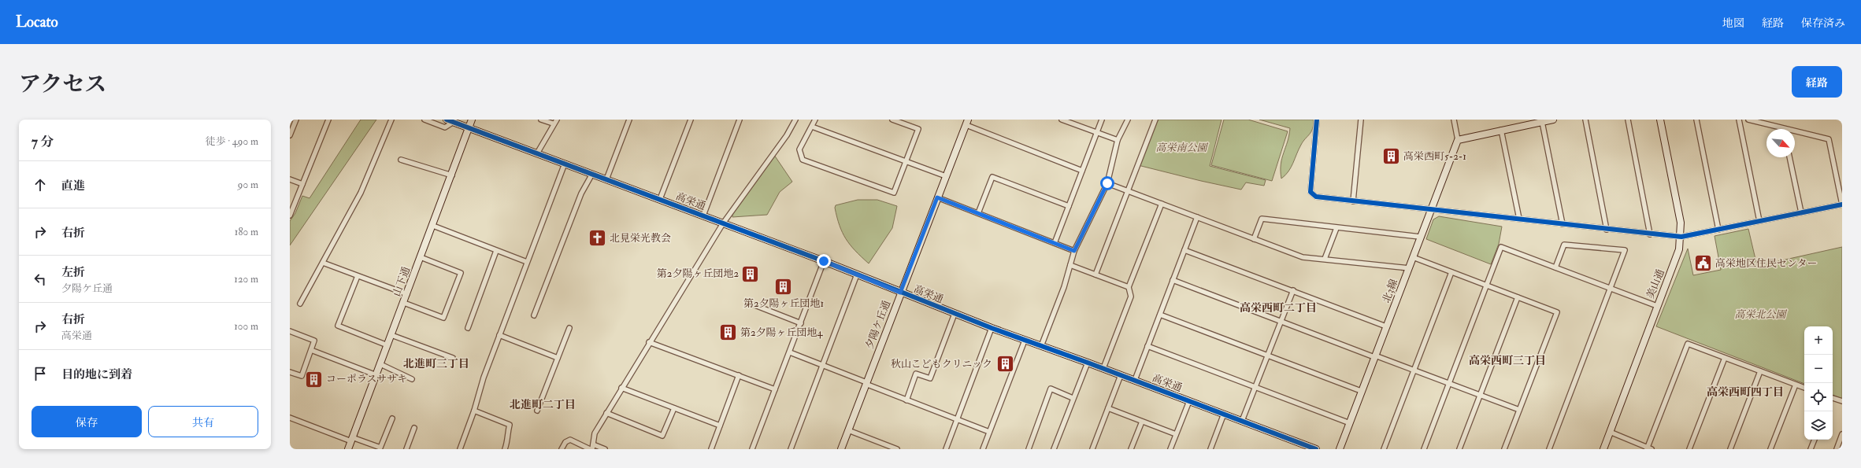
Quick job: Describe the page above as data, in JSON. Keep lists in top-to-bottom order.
{
  "streets": {
    "street": [
      "高栄通",
      "山下通",
      "美山通",
      "北3線",
      "夕陽ケ丘通"
    ]
  },
  "crossings": [
    ["高栄通", "山下通"],
    ["高栄通", "夕陽ケ丘通"]
  ],
  "districts": [
    "高栄西町二丁目",
    "高栄西町三丁目",
    "北進町三丁目",
    "高栄西町四丁目",
    "北進町二丁目"
  ],
  "parks": ["高栄南公園", "高栄北公園"],
  "places": {
    "building": [
      "高栄西町5-2-1",
      "第2夕陽ヶ丘団地2",
      "第2夕陽ヶ丘団地1",
      "第2夕陽ヶ丘団地4",
      "秋山こどもクリニック",
      "コーポラスササキ"
    ],
    "church": ["北見栄光教会"],
    "public building": ["高栄地区住民センター"]
  },
  "north": "bottom right",
  "page": {
    "header": "Locato",
    "nav": ["地図", "経路", "保存済み"],
    "title": "アクセス",
    "buttons": [
      "経路",
      ["保存", "共有"]
    ],
    "heading": ["7 分", "徒歩 · 490 m"],
    "list": [
      ["直進", "90 m"],
      ["右折", "180 m"],
      ["左折", "夕陽ケ丘通", "120 m"],
      ["右折", "高栄通", "100 m"],
      "目的地に到着"
    ],
    "map_buttons": ["+", "−"]
  }
}
